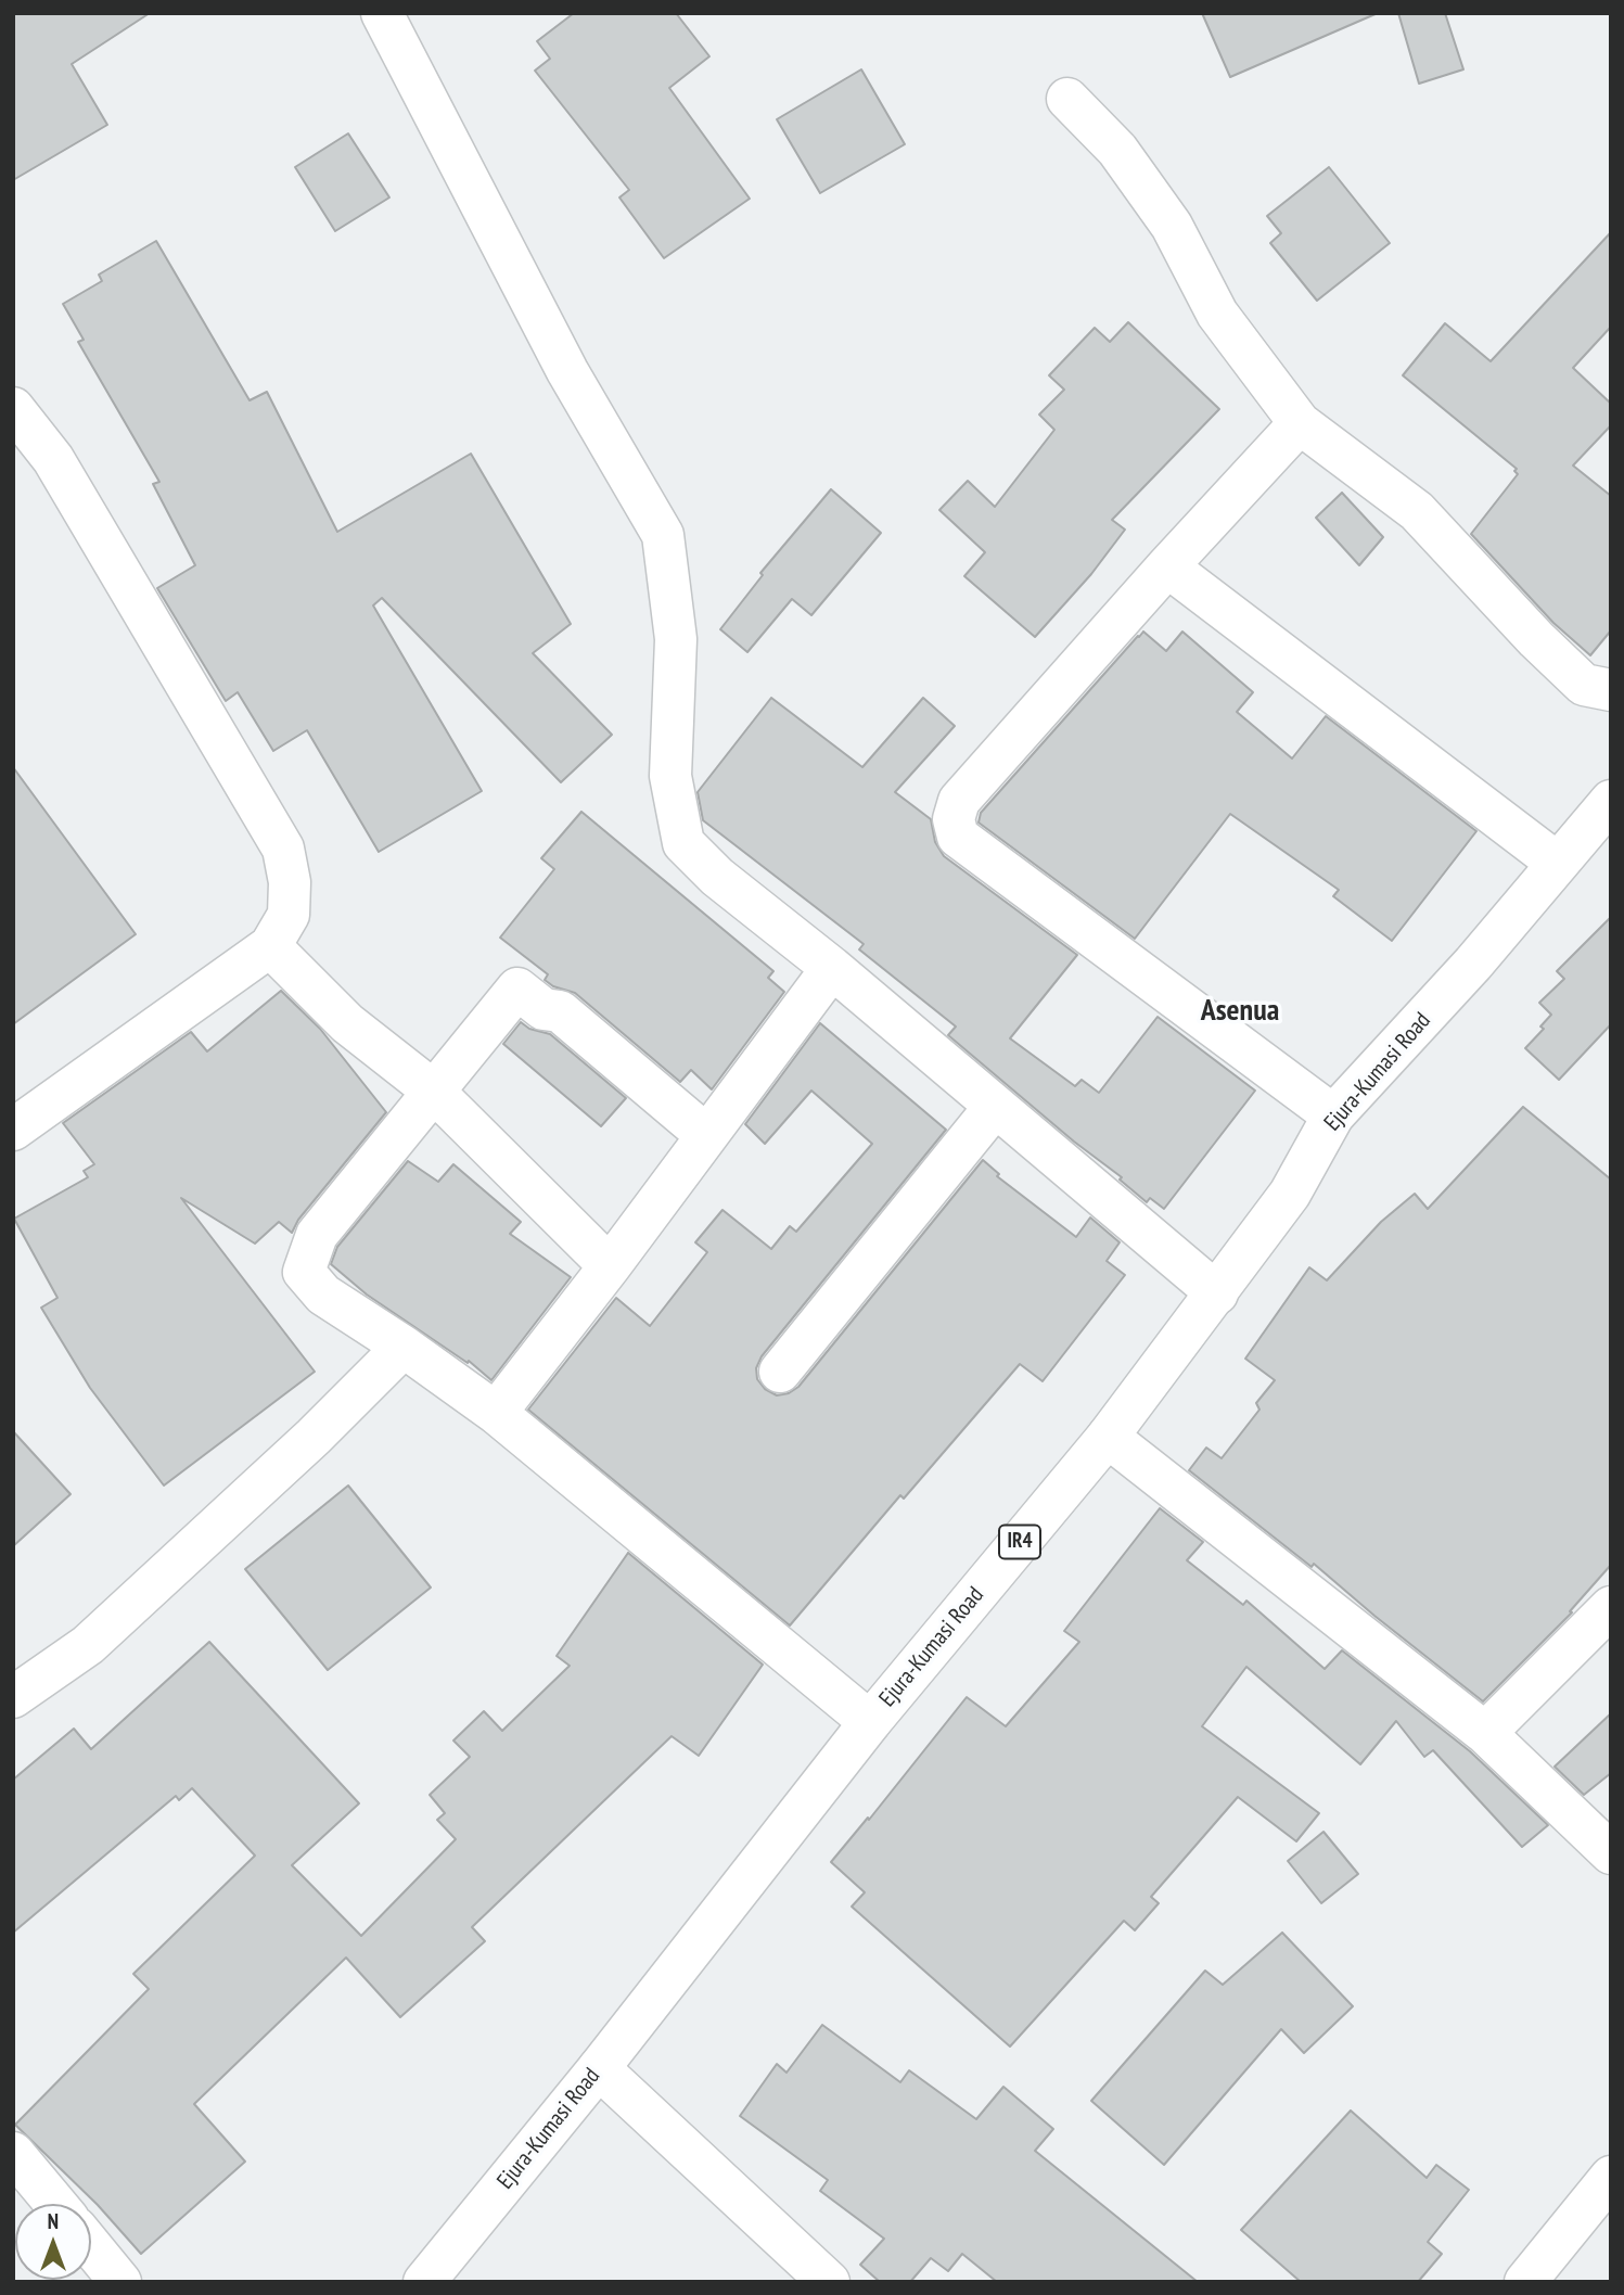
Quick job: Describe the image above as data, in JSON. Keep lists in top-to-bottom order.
{
  "streets": {
    "street": ["Ejura-Kumasi Road", "IR4"]
  },
  "districts": ["Asenua"],
  "north": "top"
}
